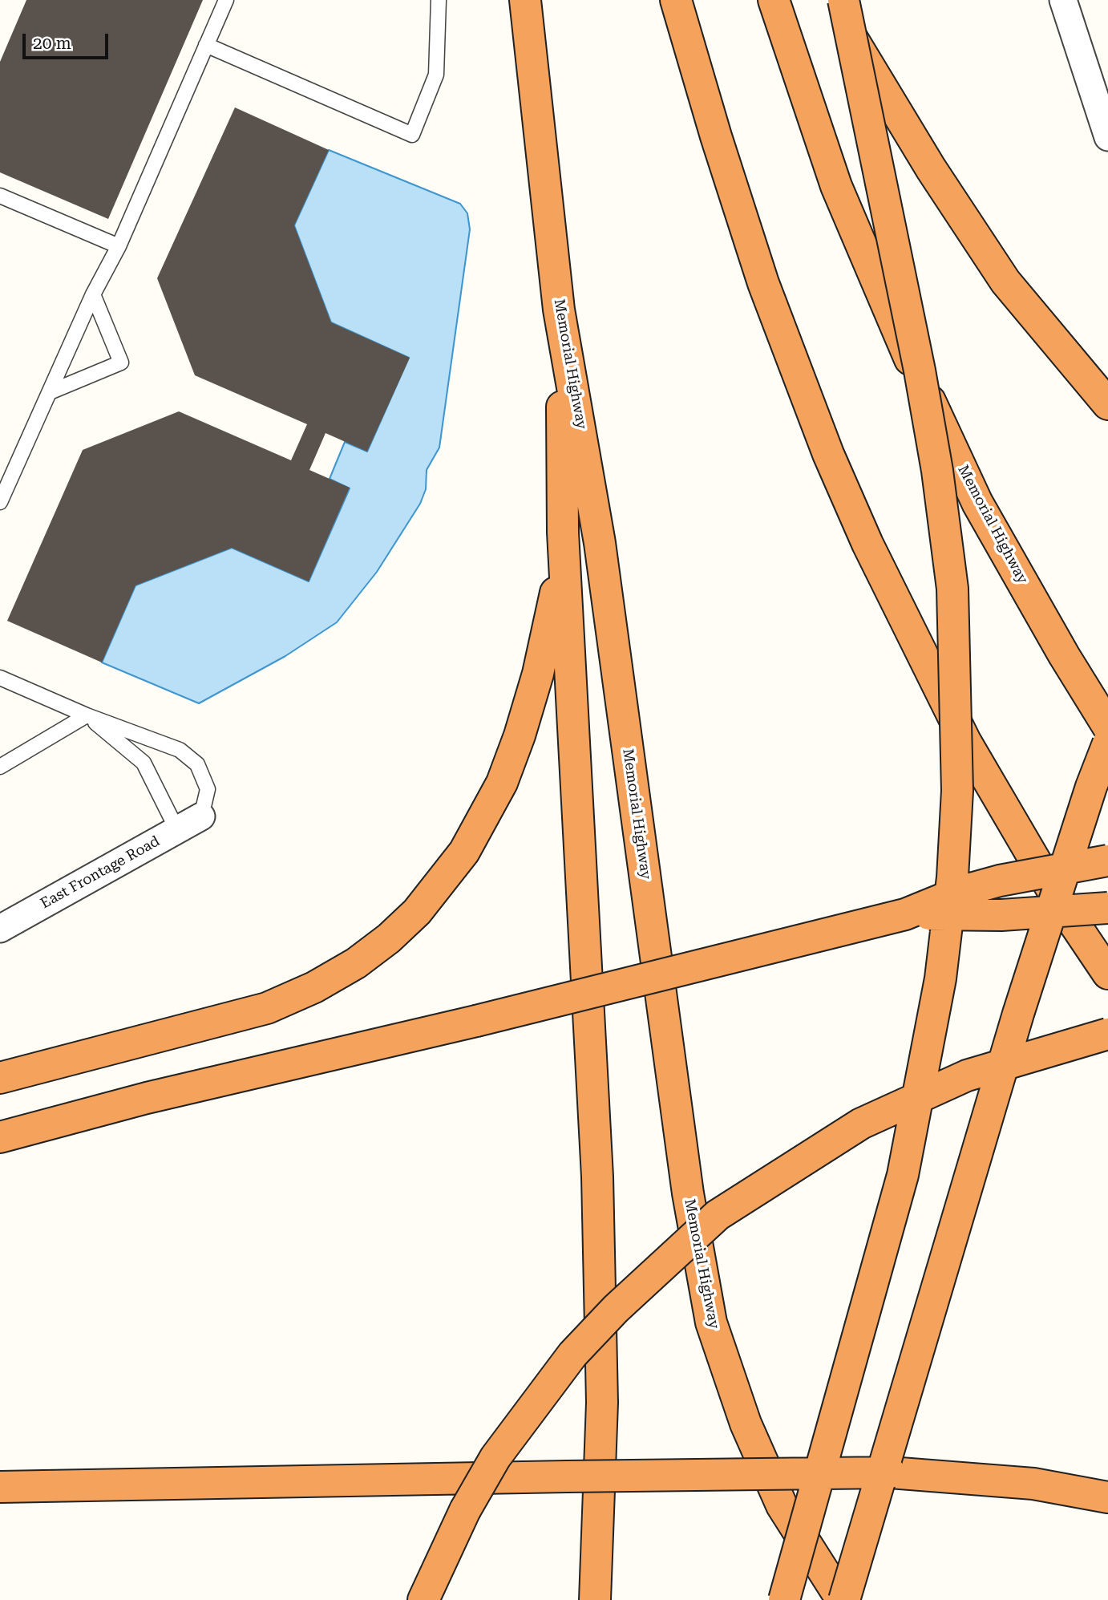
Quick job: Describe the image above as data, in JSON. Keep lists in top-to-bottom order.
{
  "streets": {
    "highway": ["Memorial Highway"],
    "street": ["East Frontage Road"]
  },
  "scale_bar": "20 m"
}
